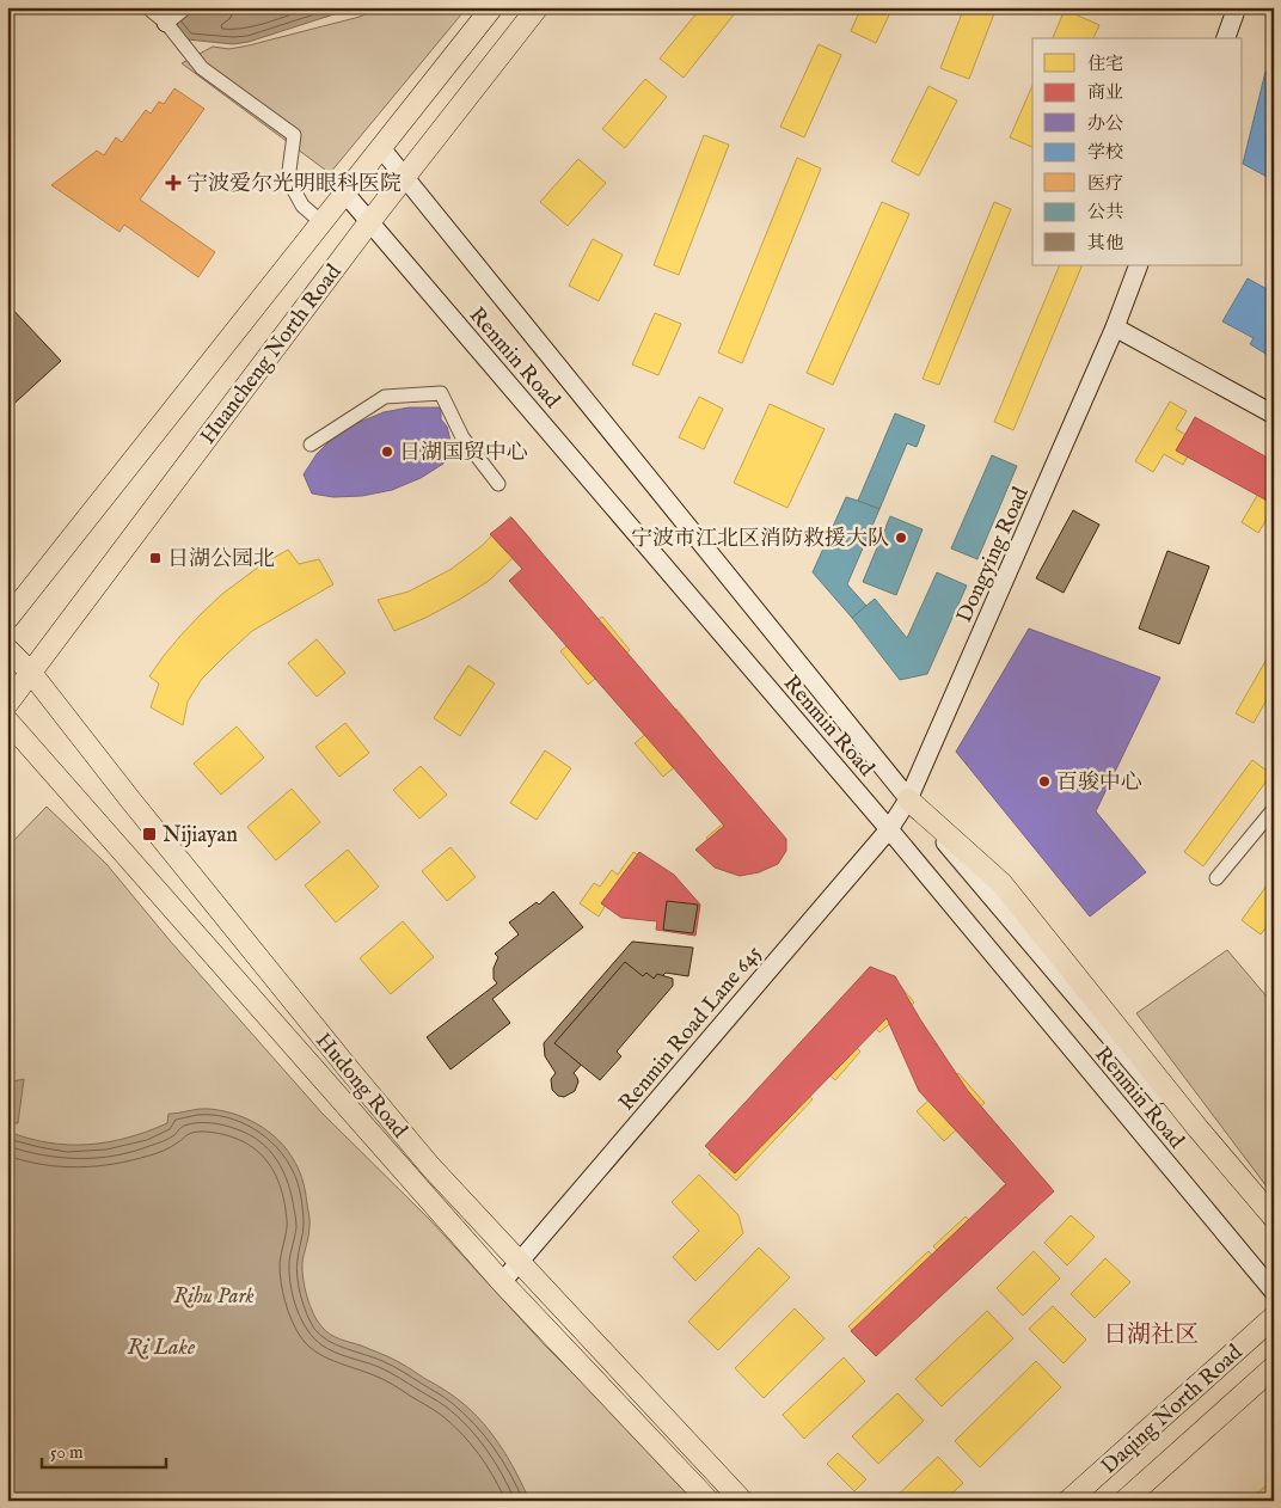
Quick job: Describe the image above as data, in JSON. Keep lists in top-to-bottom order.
{
  "streets": {
    "main road": [
      "Huancheng North Road",
      "Renmin Road",
      "Dongying Road",
      "Renmin Road Lane 645",
      "Hudong Road",
      "Daqing North Road"
    ]
  },
  "crossings": [
    ["Huancheng North Road", "Renmin Road"],
    ["Huancheng North Road", "Hudong Road"],
    ["Renmin Road", "Dongying Road"],
    ["Renmin Road", "Renmin Road Lane 645"],
    ["Dongying Road", "Renmin Road Lane 645"],
    ["Renmin Road Lane 645", "Hudong Road"]
  ],
  "districts": ["日湖社区"],
  "water": ["Ri Lake"],
  "parks": ["Rihu Park"],
  "places": {
    "health": ["宁波爱尔光明眼科医院"],
    "other": ["日湖国贸中心", "宁波市江北区消防救援大队", "百骏中心"],
    "transit": ["日湖公园北", "Nijiayan"]
  },
  "legend": [
    "住宅",
    "商业",
    "办公",
    "学校",
    "医疗",
    "公共",
    "其他"
  ],
  "scale_bar": "50 m"
}
